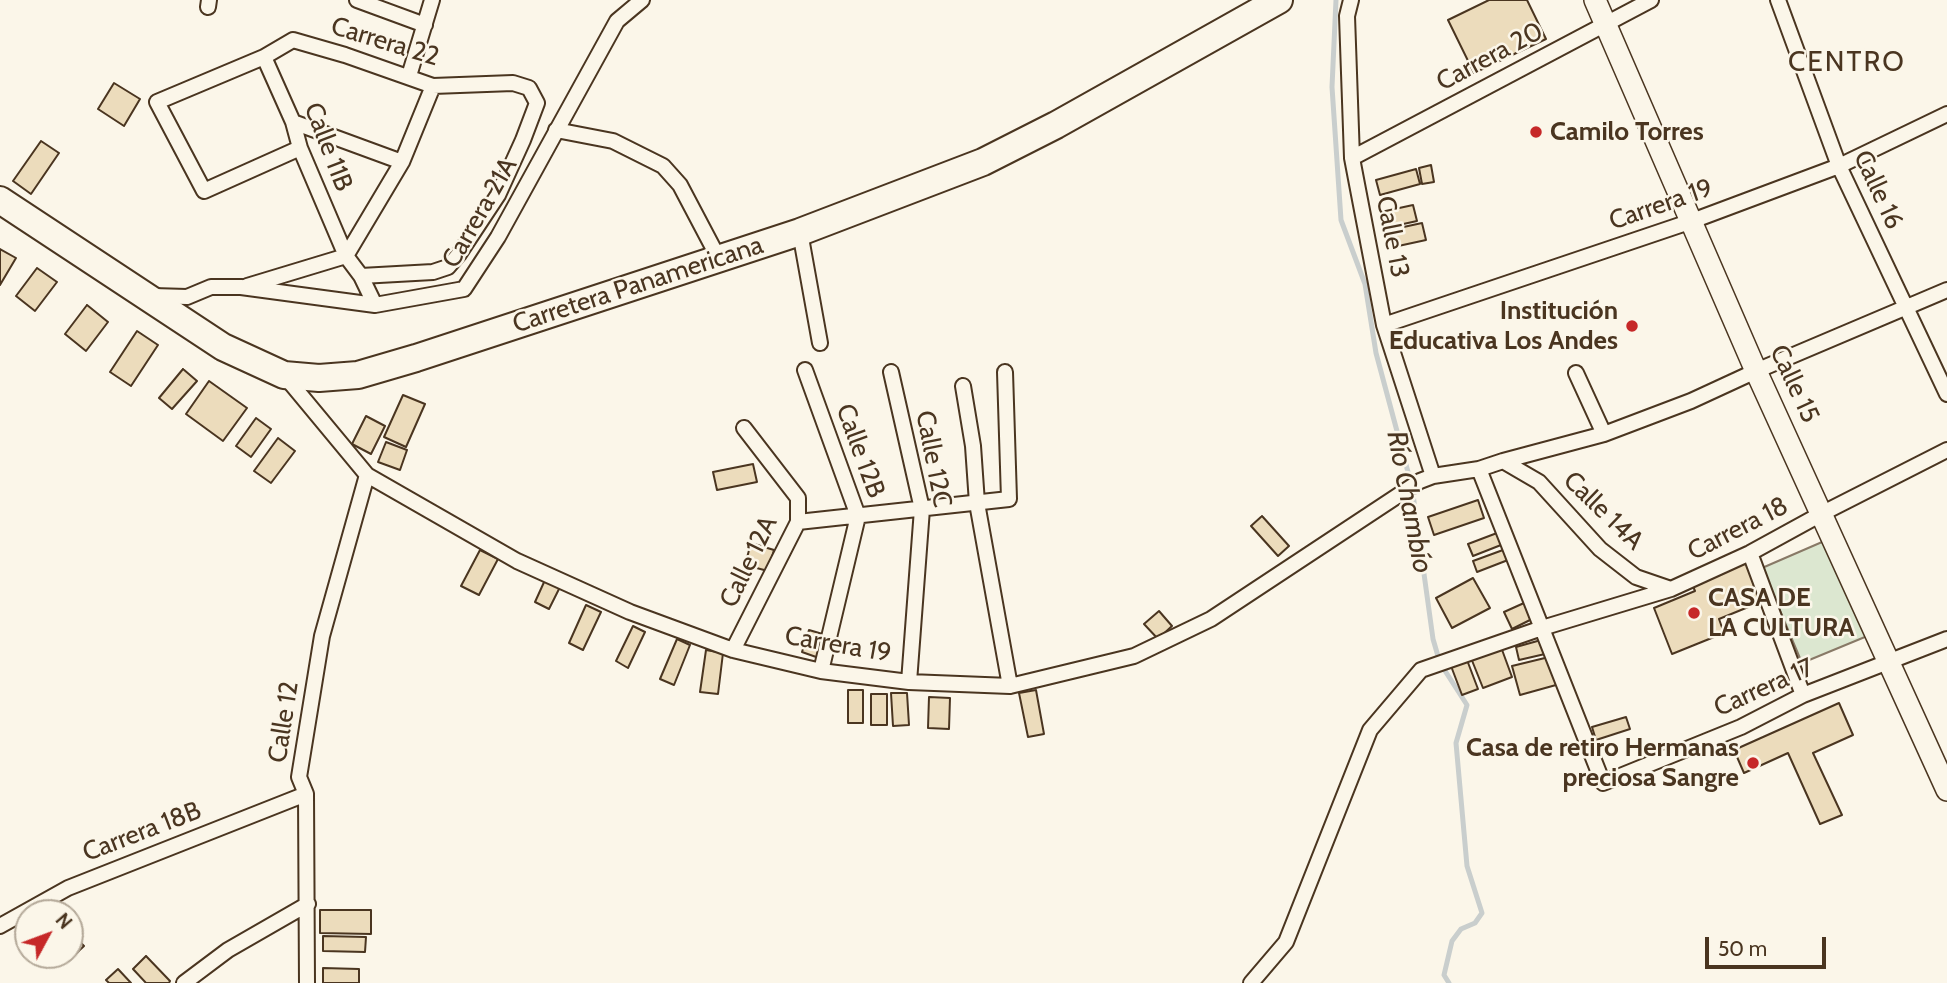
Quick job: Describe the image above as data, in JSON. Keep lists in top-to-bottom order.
{
  "streets": {
    "highway": ["Carretera Panamericana"],
    "main road": ["Calle 15"],
    "street": [
      "Carrera 22",
      "Carrera 20",
      "Calle 11B",
      "Calle 16",
      "Carrera 19",
      "Carrera 21A",
      "Calle 13",
      "Calle 12B",
      "Calle 12C",
      "Calle 14A",
      "Carrera 18",
      "Calle 12A",
      "Carrera 17",
      "Calle 12",
      "Carrera 18B"
    ]
  },
  "crossings": [
    ["Carrera 22", "Calle 11B"],
    ["Carrera 20", "Calle 13"],
    ["Carrera 20", "Calle 15"],
    ["Calle 11B", "Carrera 21A"],
    ["Calle 16", "Carrera 19"],
    ["Carrera 19", "Calle 13"],
    ["Carrera 19", "Carretera Panamericana"],
    ["Carrera 19", "Calle 15"],
    ["Carrera 19", "Calle 12B"],
    ["Carrera 19", "Calle 12C"],
    ["Carrera 19", "Calle 12A"],
    ["Carrera 19", "Calle 12"],
    ["Carrera 21A", "Carretera Panamericana"],
    ["Calle 15", "Carrera 18"],
    ["Calle 15", "Carrera 17"],
    ["Calle 14A", "Carrera 18"],
    ["Carrera 18", "Carrera 17"],
    ["Calle 12", "Carrera 18B"]
  ],
  "districts": ["CENTRO"],
  "water": ["Río Chambío"],
  "places": [
    "Camilo Torres",
    "Institución Educativa Los Andes",
    "CASA DE LA CULTURA",
    "Casa de retiro Hermanas preciosa Sangre"
  ],
  "scale_bar": "50 m",
  "north": "top right"
}
